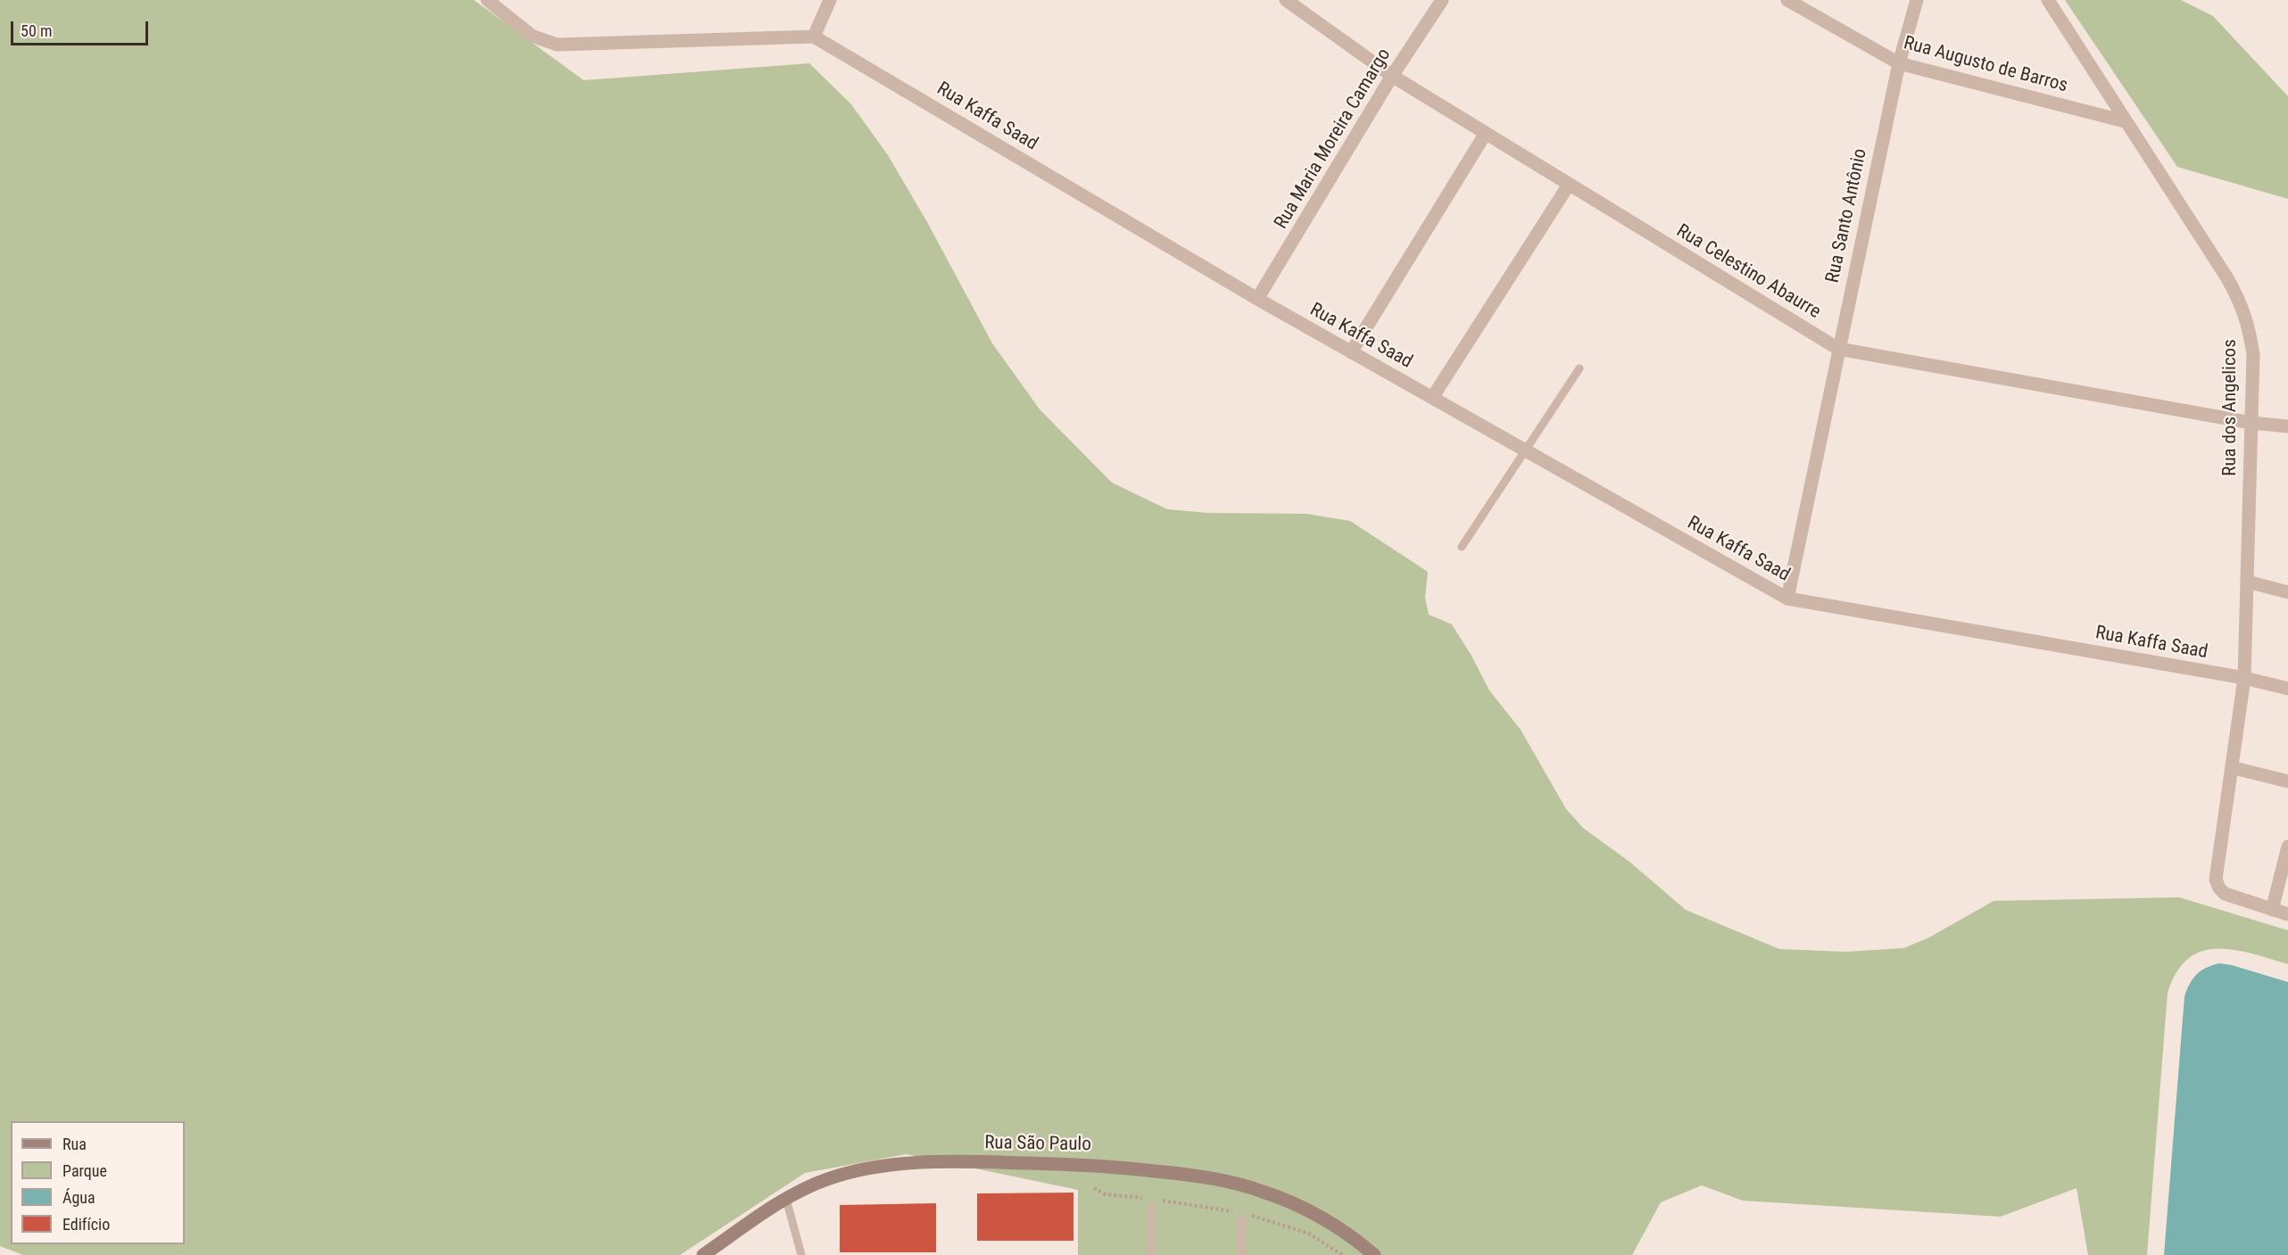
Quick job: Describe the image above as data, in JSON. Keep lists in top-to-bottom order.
{
  "streets": {
    "street": [
      "Rua Augusto de Barros",
      "Rua Kaffa Saad",
      "Rua Maria Moreira Camargo",
      "Rua Santo Antônio",
      "Rua Celestino Abaurre",
      "Rua dos Angelicos",
      "Rua São Paulo"
    ]
  },
  "crossings": [
    ["Rua Augusto de Barros", "Rua Santo Antônio"],
    ["Rua Augusto de Barros", "Rua dos Angelicos"],
    ["Rua Kaffa Saad", "Rua Maria Moreira Camargo"],
    ["Rua Kaffa Saad", "Rua Santo Antônio"],
    ["Rua Kaffa Saad", "Rua dos Angelicos"],
    ["Rua Maria Moreira Camargo", "Rua Celestino Abaurre"],
    ["Rua Santo Antônio", "Rua Celestino Abaurre"],
    ["Rua Celestino Abaurre", "Rua dos Angelicos"]
  ],
  "legend": [
    "Rua",
    "Parque",
    "Água",
    "Edifício"
  ],
  "scale_bar": "50 m"
}
